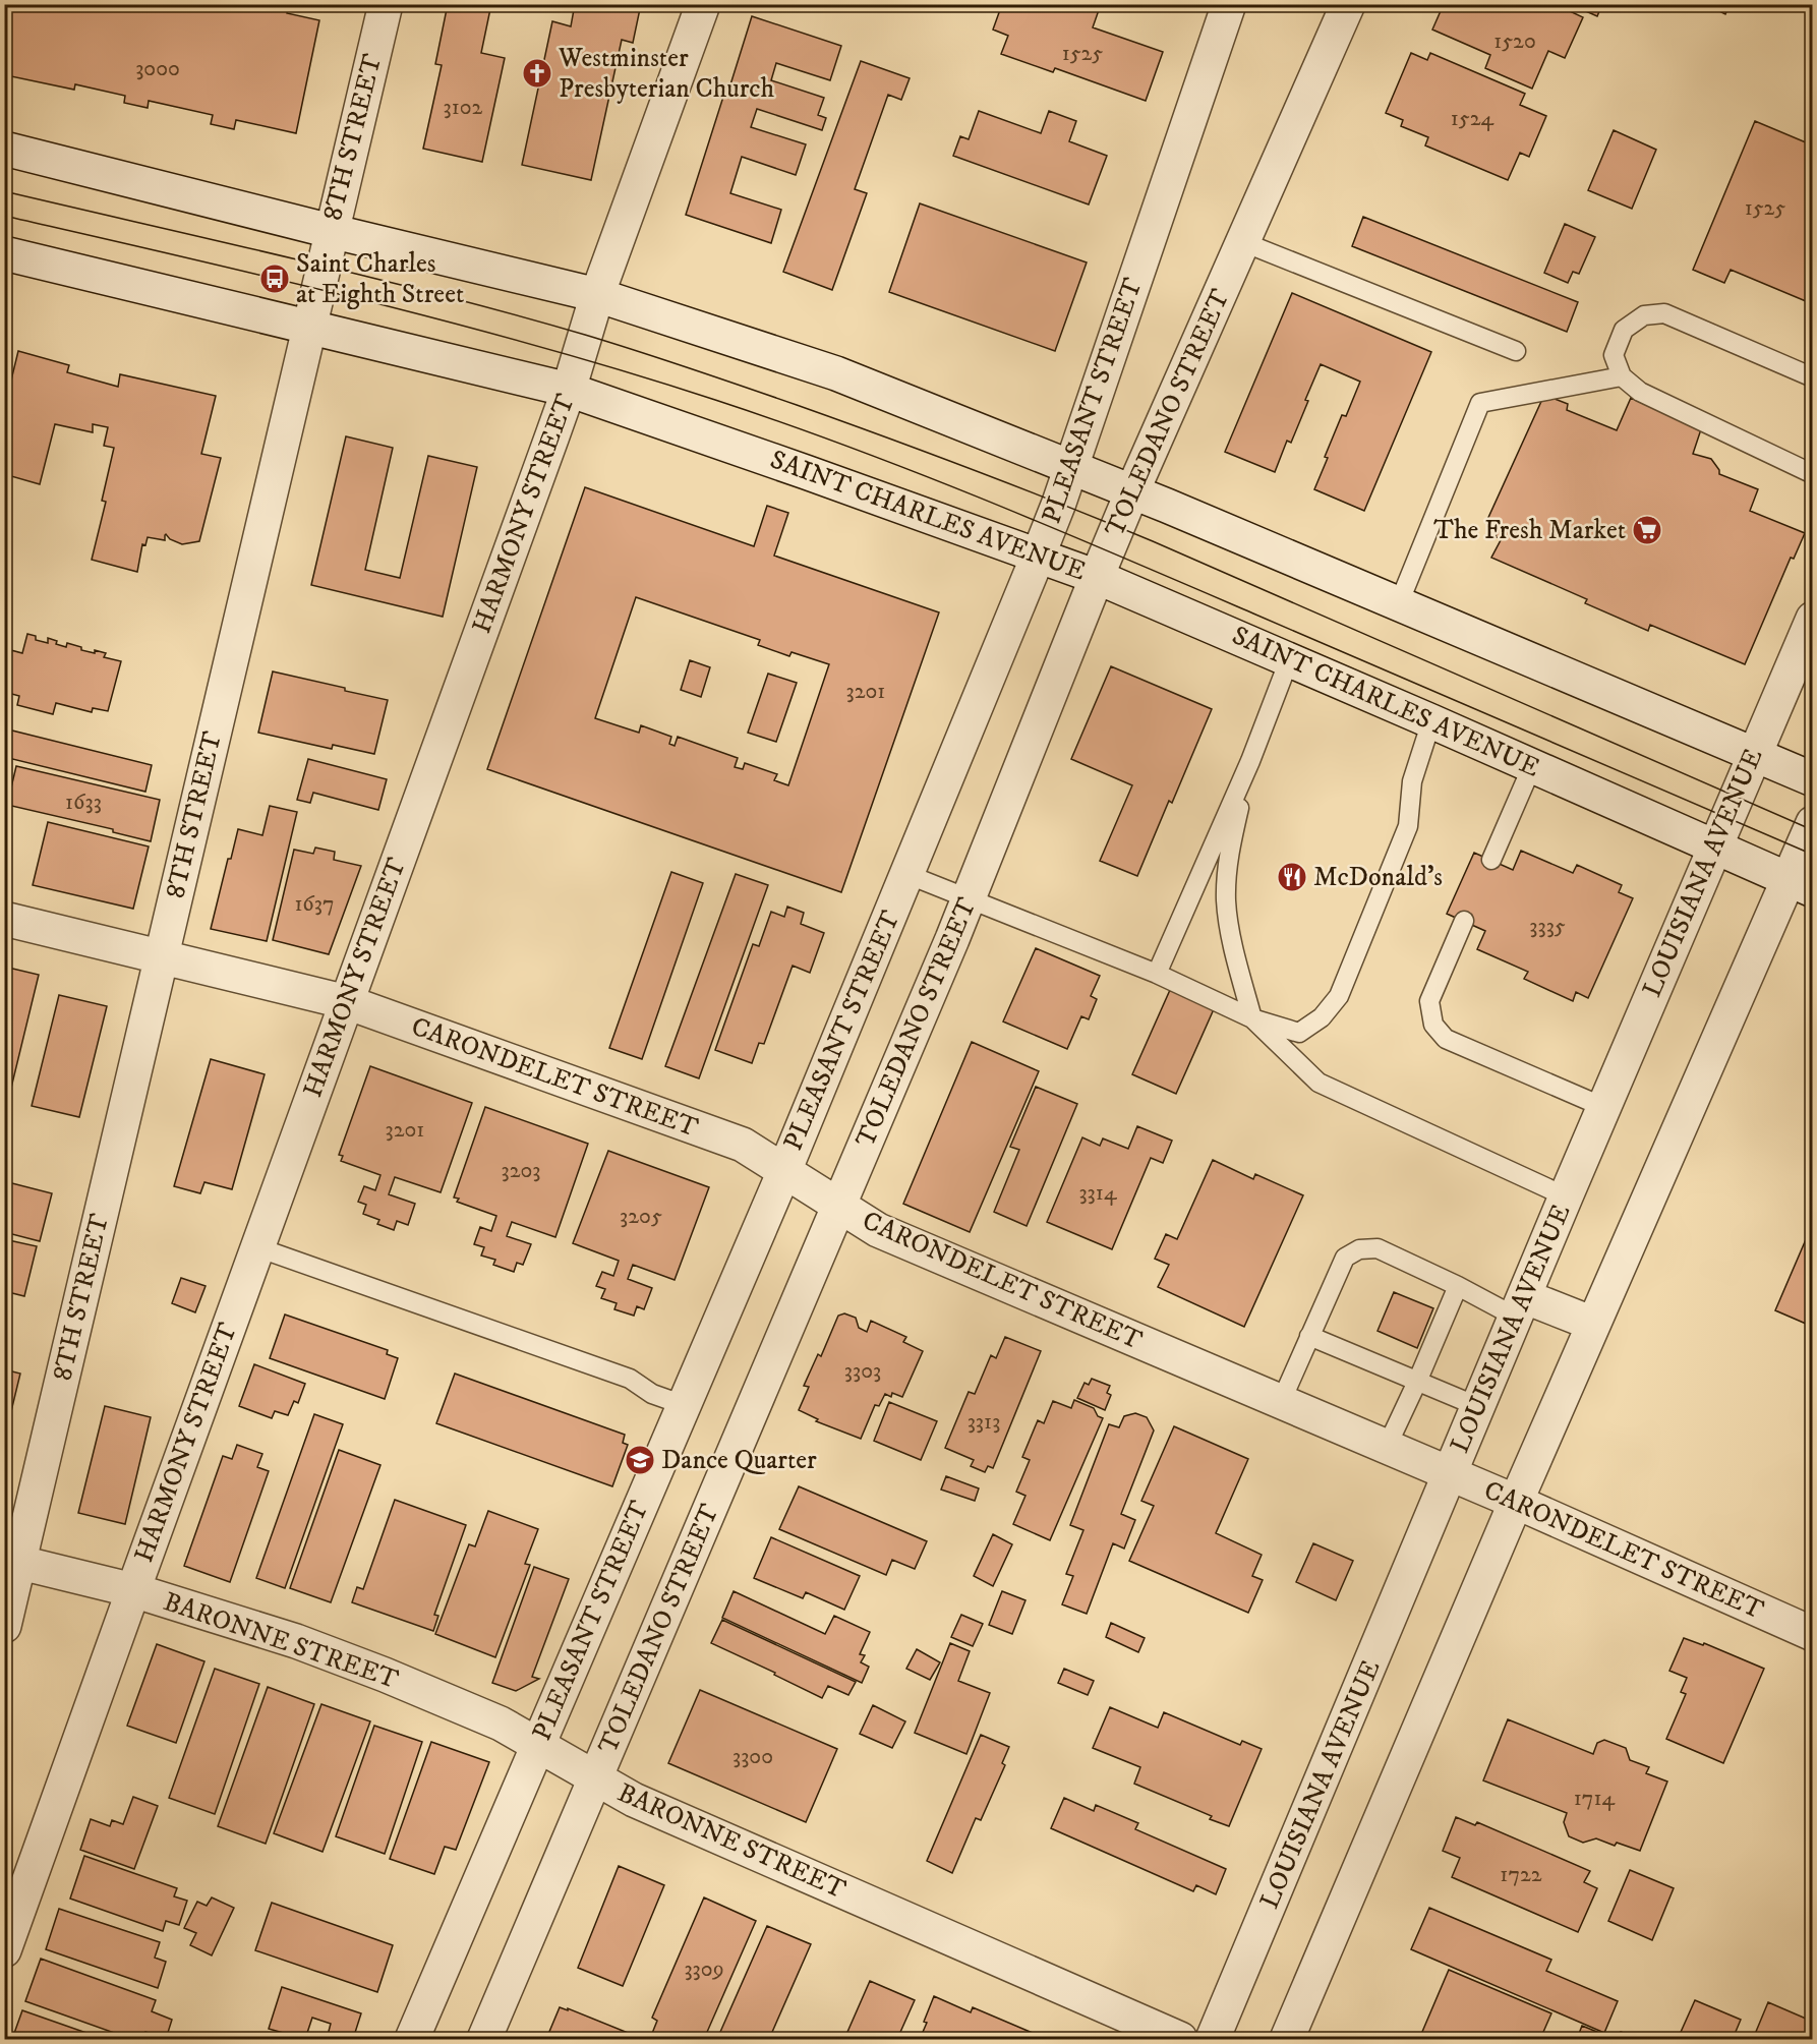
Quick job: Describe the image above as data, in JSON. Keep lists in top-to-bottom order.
{
  "streets": {
    "street": [
      "8TH STREET",
      "PLEASANT STREET",
      "TOLEDANO STREET",
      "HARMONY STREET",
      "SAINT CHARLES AVENUE",
      "LOUISIANA AVENUE",
      "CARONDELET STREET",
      "BARONNE STREET"
    ]
  },
  "crossings": [
    ["8TH STREET", "SAINT CHARLES AVENUE"],
    ["8TH STREET", "CARONDELET STREET"],
    ["8TH STREET", "BARONNE STREET"],
    ["PLEASANT STREET", "SAINT CHARLES AVENUE"],
    ["PLEASANT STREET", "CARONDELET STREET"],
    ["PLEASANT STREET", "BARONNE STREET"],
    ["TOLEDANO STREET", "SAINT CHARLES AVENUE"],
    ["TOLEDANO STREET", "CARONDELET STREET"],
    ["TOLEDANO STREET", "BARONNE STREET"],
    ["HARMONY STREET", "SAINT CHARLES AVENUE"],
    ["HARMONY STREET", "CARONDELET STREET"],
    ["HARMONY STREET", "BARONNE STREET"],
    ["SAINT CHARLES AVENUE", "LOUISIANA AVENUE"],
    ["LOUISIANA AVENUE", "CARONDELET STREET"]
  ],
  "places": {
    "church": ["Westminster Presbyterian Church"],
    "bus stop": ["Saint Charles at Eighth Street"],
    "supermarket": ["The Fresh Market"],
    "restaurant": ["McDonald's"],
    "school or university": ["Dance Quarter"]
  },
  "house_numbers": [
    "1520",
    "1525",
    "3000",
    "3102",
    "1524",
    "1525",
    "3201",
    "1633",
    "1637",
    "3335",
    "3201",
    "3203",
    "3314",
    "3205",
    "3303",
    "3313",
    "3300",
    "1714",
    "1722",
    "3309"
  ]
}
